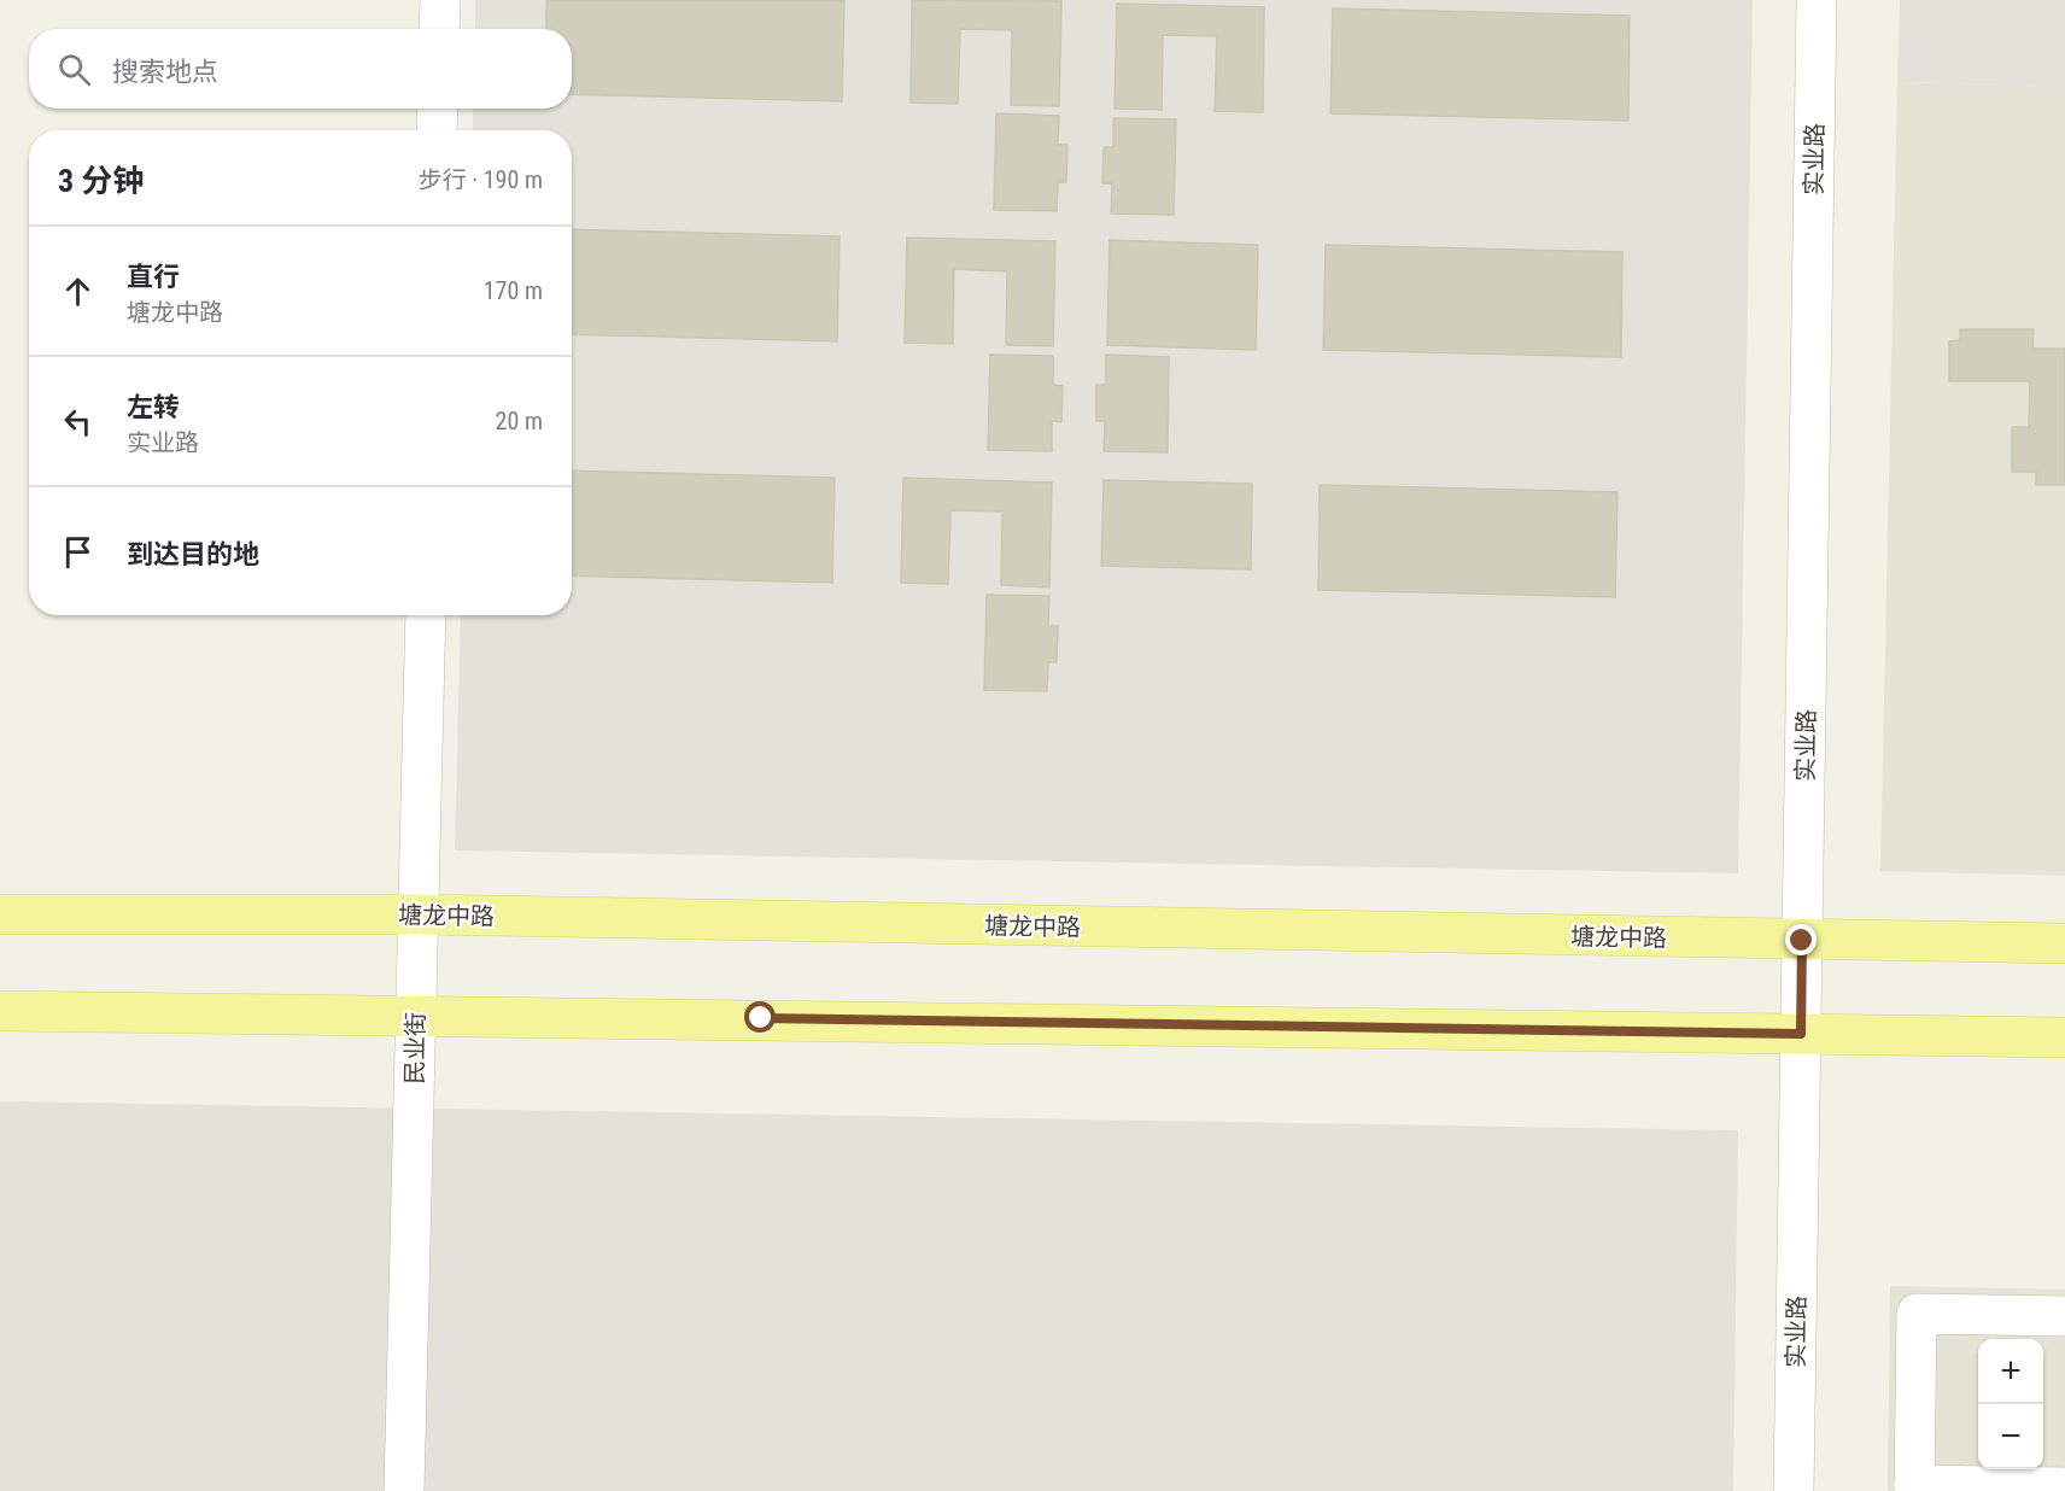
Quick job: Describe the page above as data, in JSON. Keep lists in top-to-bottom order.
{
  "streets": {
    "main road": ["塘龙中路"],
    "street": ["实业路", "民业街"]
  },
  "crossings": [
    ["实业路", "塘龙中路"],
    ["塘龙中路", "民业街"]
  ],
  "page": {
    "search": "搜索地点",
    "heading": ["3 分钟", "步行 · 190 m"],
    "list": [
      ["直行", "塘龙中路", "170 m"],
      ["左转", "实业路", "20 m"],
      "到达目的地"
    ],
    "map_buttons": ["+", "−"]
  }
}
